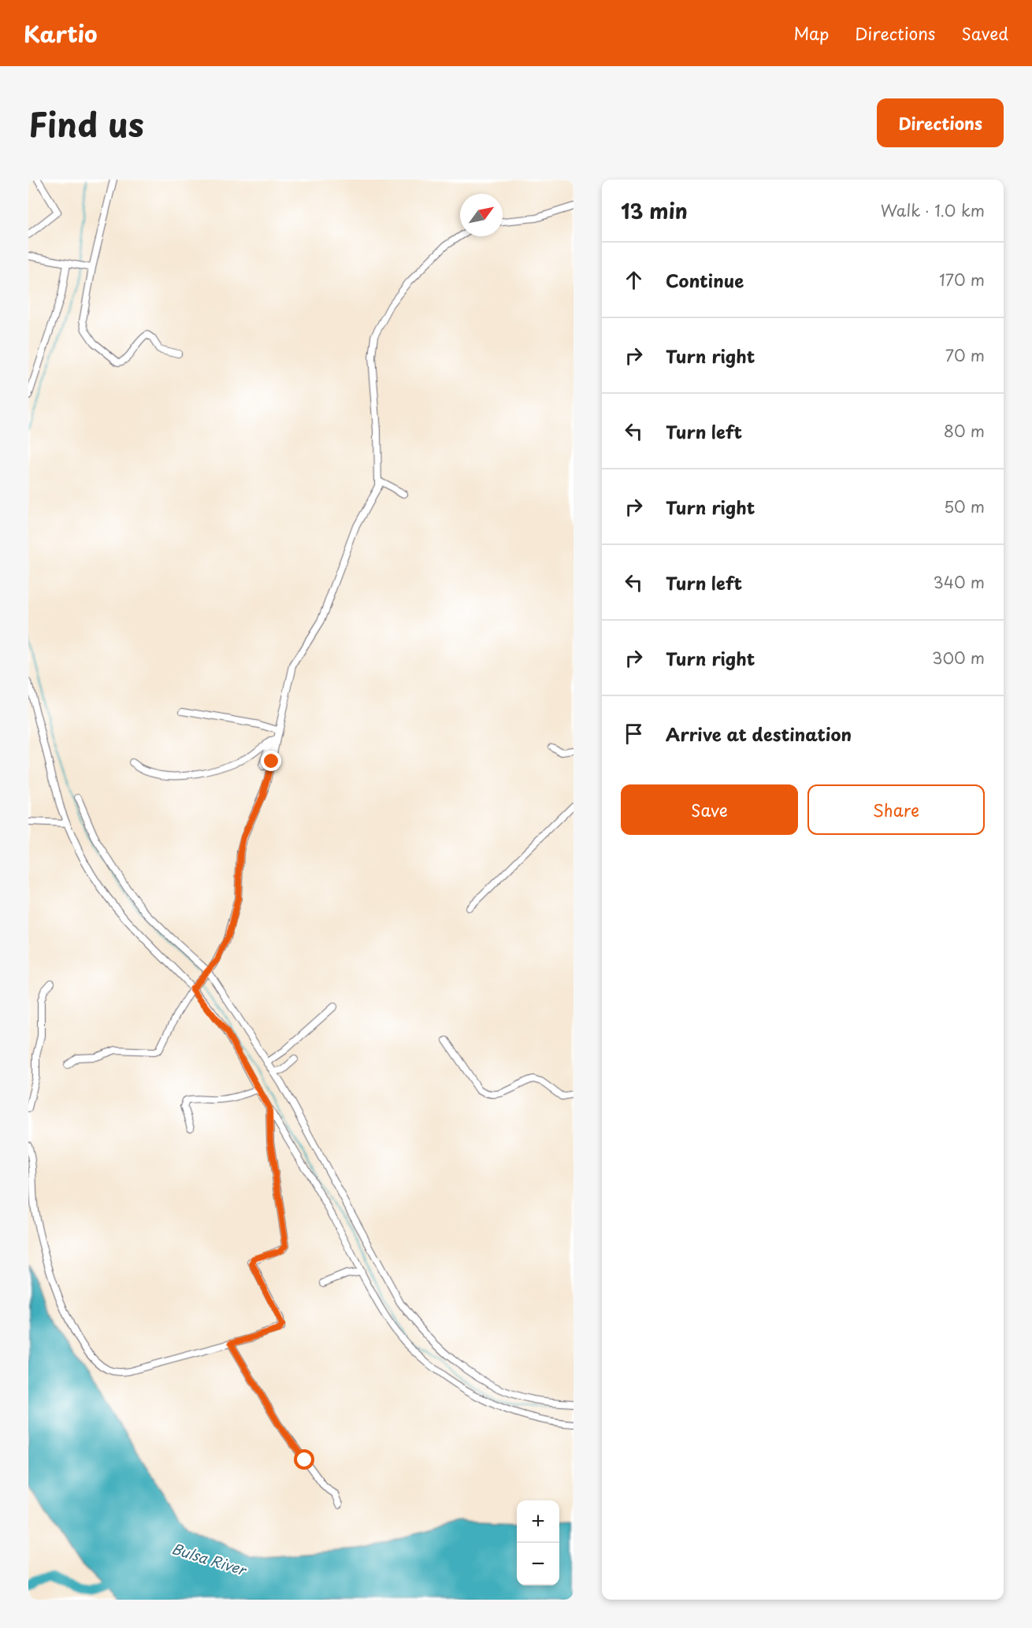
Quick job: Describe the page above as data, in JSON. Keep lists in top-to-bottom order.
{
  "water": ["Bulsa River"],
  "north": "top right",
  "page": {
    "header": "Kartio",
    "nav": ["Map", "Directions", "Saved"],
    "title": "Find us",
    "buttons": [
      "Directions",
      ["Save", "Share"]
    ],
    "heading": ["13 min", "Walk · 1.0 km"],
    "list": [
      ["Continue", "170 m"],
      ["Turn right", "70 m"],
      ["Turn left", "80 m"],
      ["Turn right", "50 m"],
      ["Turn left", "340 m"],
      ["Turn right", "300 m"],
      "Arrive at destination"
    ],
    "map_buttons": ["+", "−"]
  }
}
